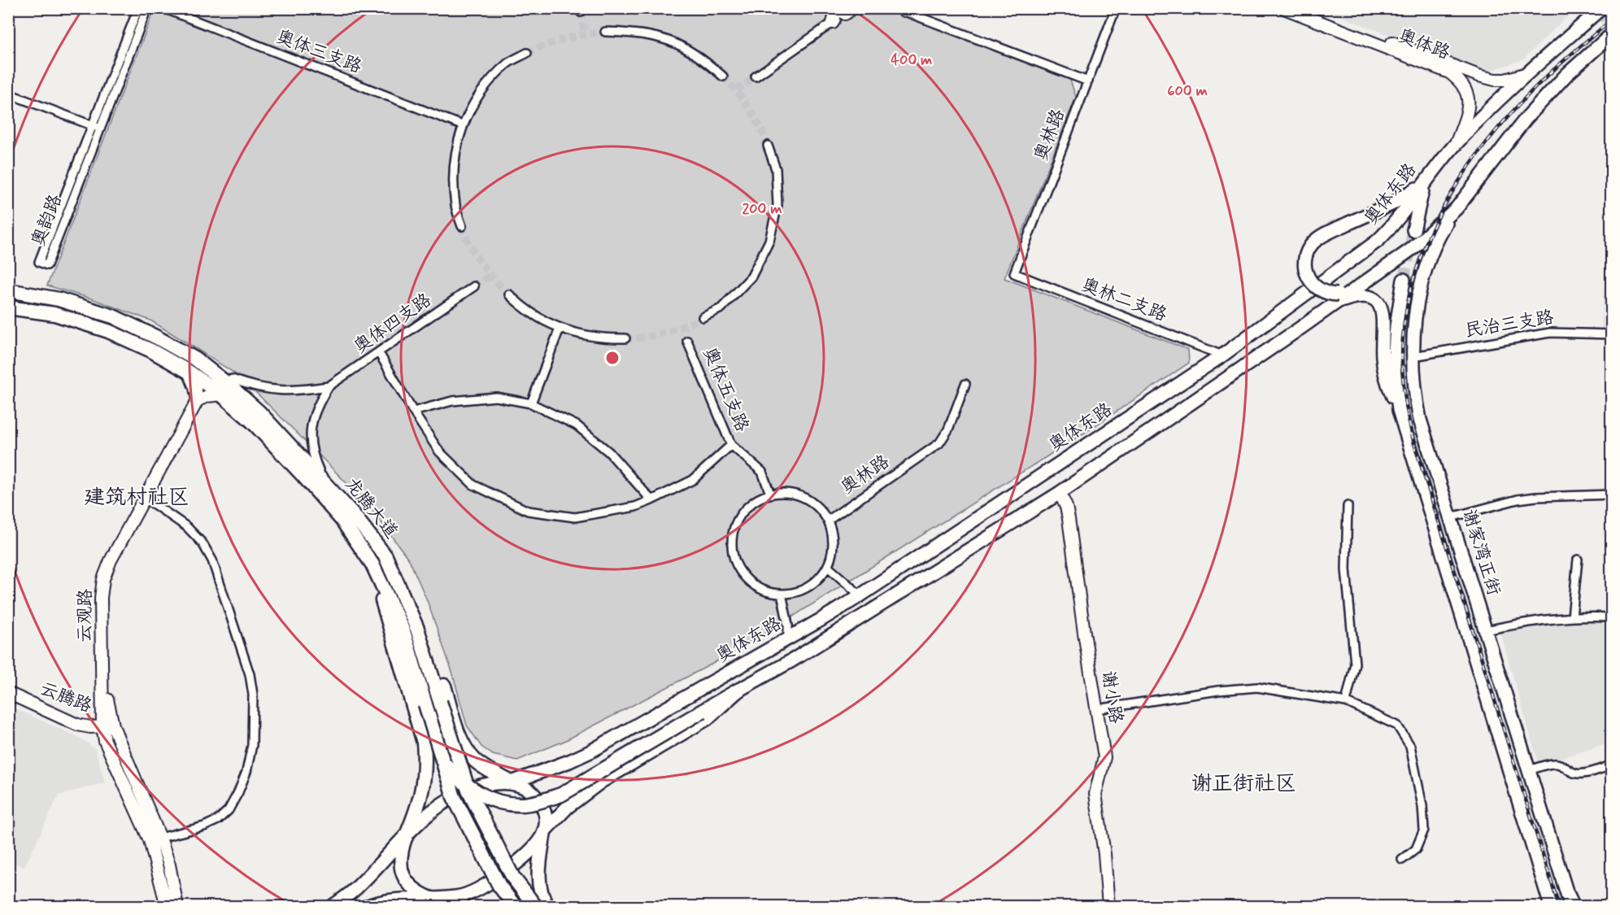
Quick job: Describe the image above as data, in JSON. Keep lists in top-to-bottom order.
{
  "streets": {
    "highway": ["龙腾大道"],
    "main road": ["奥体东路", "谢家湾正街"],
    "street": [
      "奥体路",
      "奥体三支路",
      "奥林路",
      "奥韵路",
      "奥林二支路",
      "奥体四支路",
      "民治三支路",
      "奥体五支路",
      "云观路",
      "谢小路",
      "云腾路"
    ]
  },
  "crossings": [
    ["奥体路", "奥体东路"],
    ["奥林路", "奥林二支路"],
    ["奥林路", "奥体五支路"],
    ["奥体东路", "奥林二支路"],
    ["民治三支路", "谢家湾正街"],
    ["云观路", "云腾路"]
  ],
  "districts": ["建筑村社区", "谢正街社区"],
  "rings": ["400 m", "600 m", "200 m"]
}
